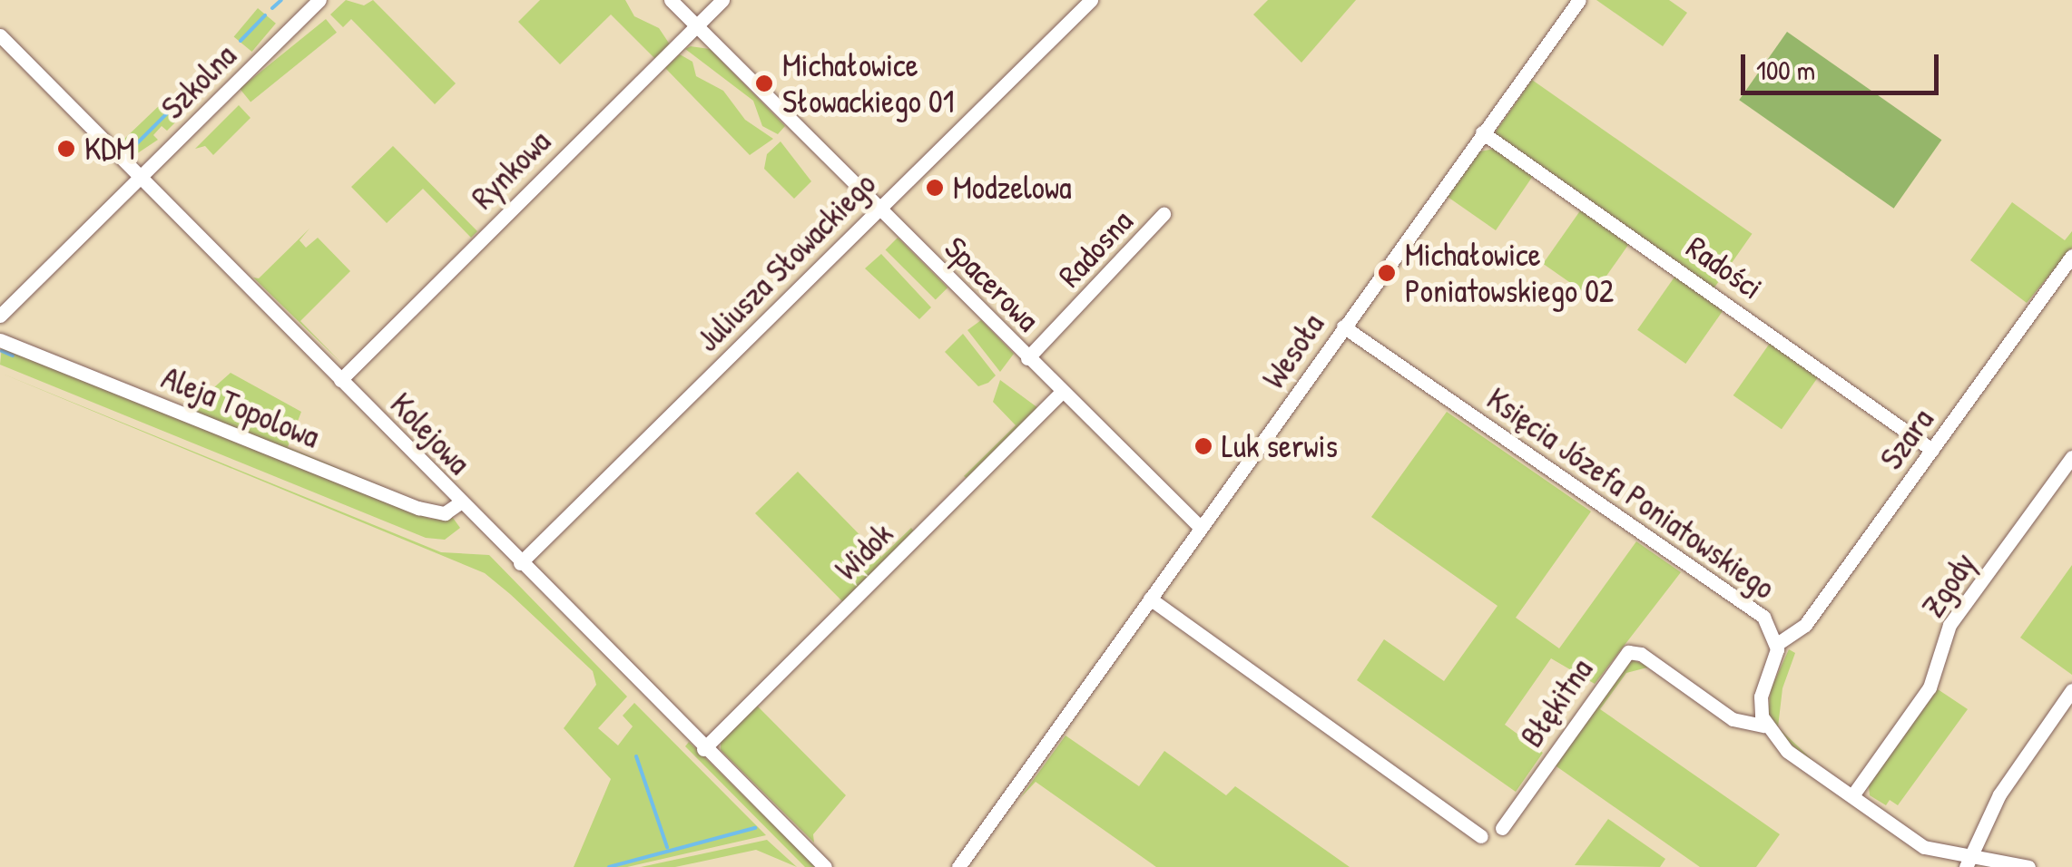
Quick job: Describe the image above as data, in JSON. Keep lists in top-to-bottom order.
{
  "streets": {
    "street": [
      "Szkolna",
      "Rynkowa",
      "Radosna",
      "Juliusza Słowackiego",
      "Radości",
      "Spacerowa",
      "Wesoła",
      "Aleja Topolowa",
      "Kolejowa",
      "Szara",
      "Księcia Józefa Poniatowskiego",
      "Widok",
      "Zgody",
      "Błękitna"
    ]
  },
  "crossings": [
    ["Szkolna", "Kolejowa"],
    ["Rynkowa", "Spacerowa"],
    ["Rynkowa", "Kolejowa"],
    ["Radosna", "Spacerowa"],
    ["Juliusza Słowackiego", "Spacerowa"],
    ["Juliusza Słowackiego", "Kolejowa"],
    ["Radości", "Wesoła"],
    ["Radości", "Szara"],
    ["Spacerowa", "Wesoła"],
    ["Spacerowa", "Widok"],
    ["Wesoła", "Księcia Józefa Poniatowskiego"],
    ["Aleja Topolowa", "Kolejowa"],
    ["Kolejowa", "Widok"],
    ["Szara", "Księcia Józefa Poniatowskiego"],
    ["Księcia Józefa Poniatowskiego", "Błękitna"]
  ],
  "places": [
    "Michałowice Słowackiego 01",
    "KDM",
    "Modzelowa",
    "Michałowice Poniatowskiego 02",
    "Luk serwis"
  ],
  "scale_bar": "100 m"
}
